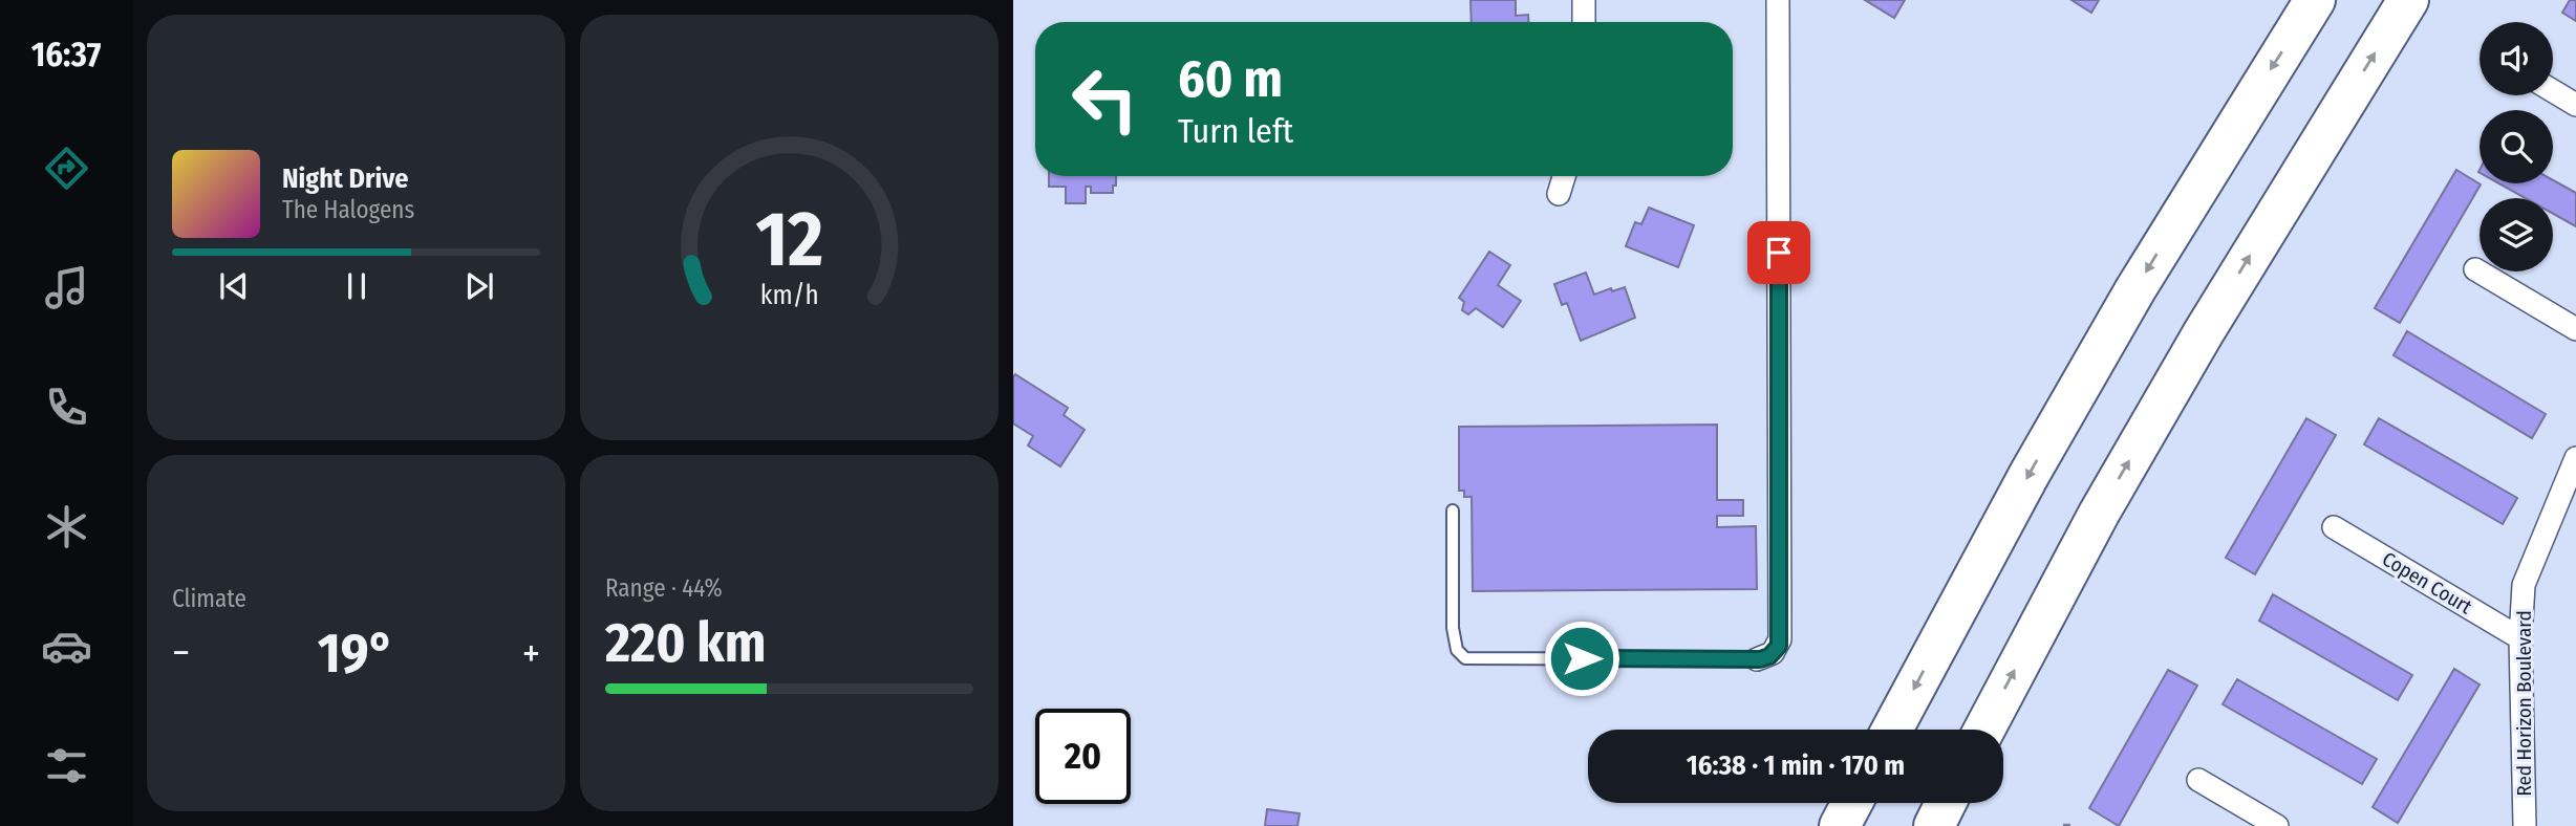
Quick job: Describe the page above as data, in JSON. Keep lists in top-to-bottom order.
{
  "streets": {
    "street": ["Copen Court", "Red Horizon Boulevard"]
  },
  "crossings": [
    ["Copen Court", "Red Horizon Boulevard"]
  ],
  "page": {
    "tabs": "16:37",
    "turn": ["60 m", "Turn left"],
    "song": ["Night Drive", "The Halogens"],
    "tile": [
      "Climate",
      ["Range · 44%", "220 km"]
    ],
    "heat": ["−", "19°", "+"],
    "limit": "20",
    "trip": "16:38 · 1 min · 170 m",
    "gauge": ["12", "km/h"]
  }
}
